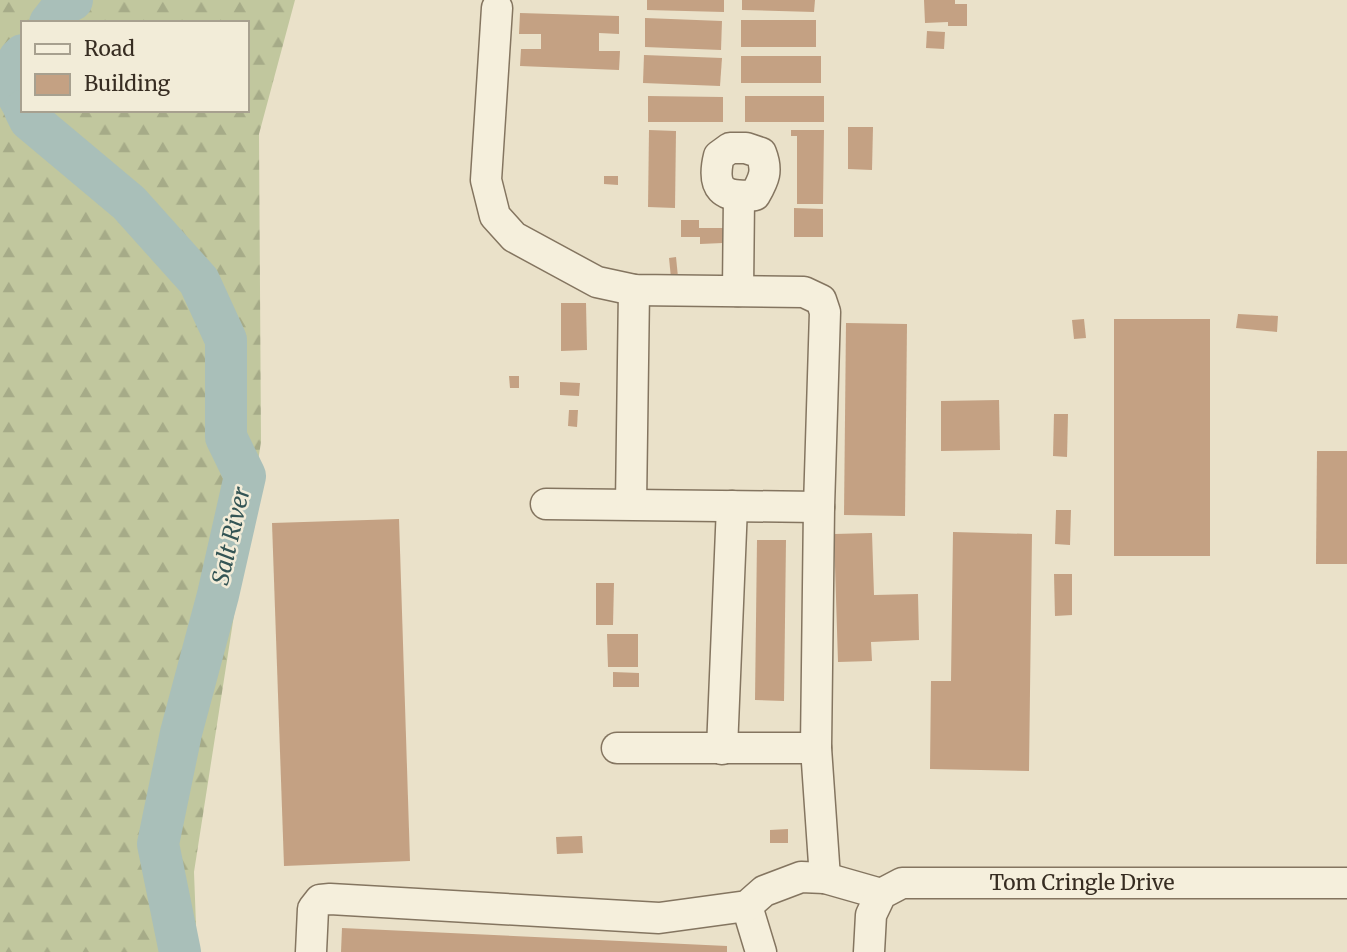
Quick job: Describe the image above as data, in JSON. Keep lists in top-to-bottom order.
{
  "streets": {
    "street": ["Tom Cringle Drive"]
  },
  "water": ["Salt River"],
  "legend": ["Road", "Building"]
}
